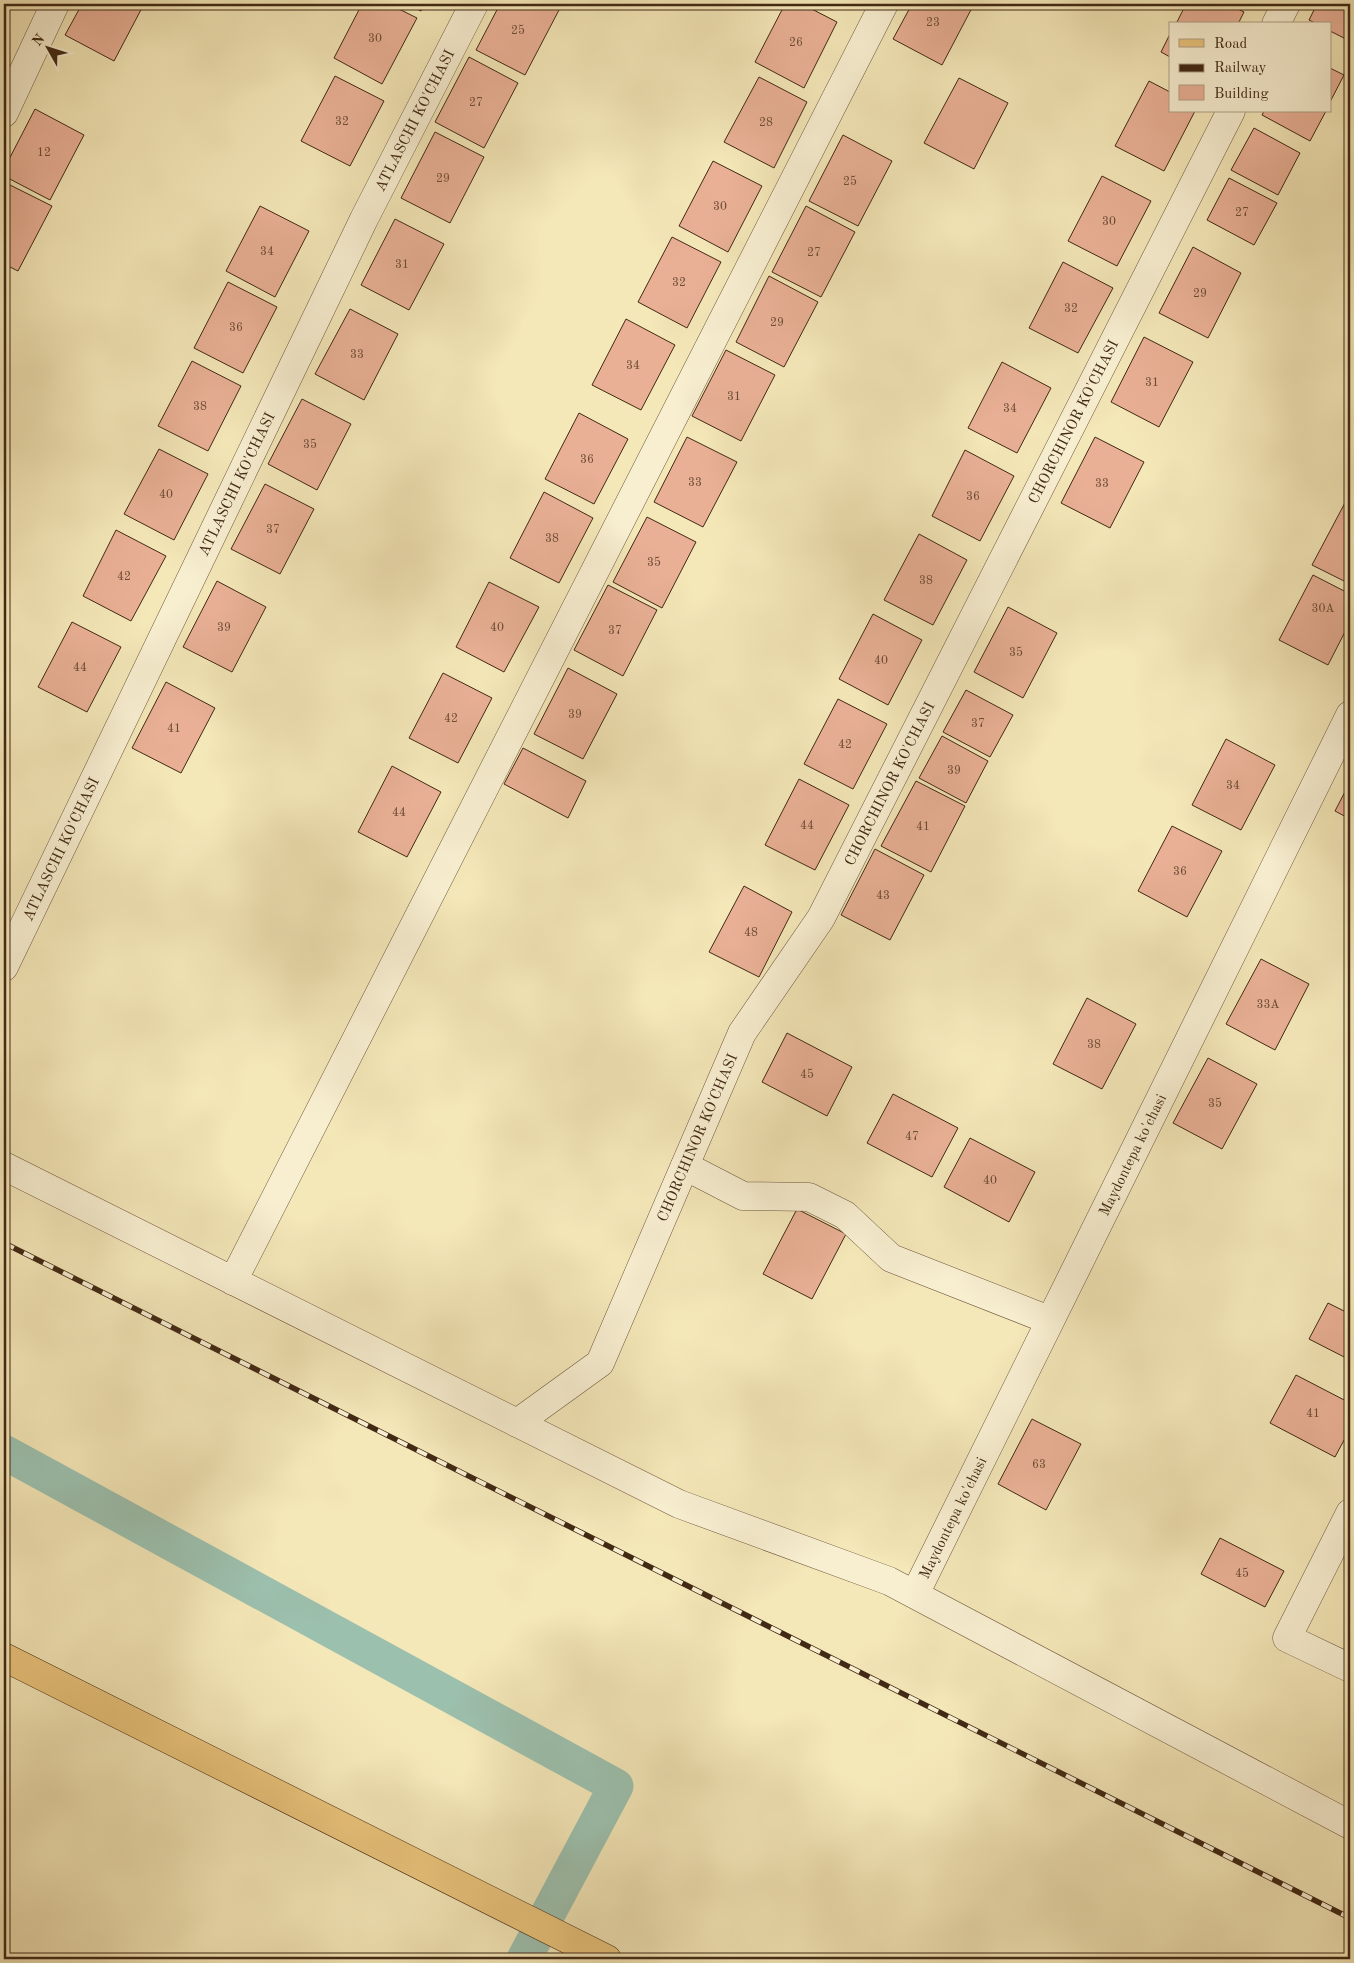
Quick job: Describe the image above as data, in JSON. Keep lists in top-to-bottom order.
{
  "streets": {
    "street": ["ATLASCHI KO'CHASI", "CHORCHINOR KO'CHASI", "Maydontepa ko'chasi"]
  },
  "house_numbers": [
    "23",
    "25",
    "30",
    "26",
    "27",
    "32",
    "28",
    "12",
    "29",
    "25",
    "30",
    "27",
    "30",
    "34",
    "27",
    "31",
    "32",
    "29",
    "32",
    "29",
    "36",
    "33",
    "34",
    "31",
    "31",
    "38",
    "34",
    "35",
    "36",
    "33",
    "33",
    "40",
    "36",
    "37",
    "38",
    "35",
    "42",
    "38",
    "30A",
    "39",
    "40",
    "37",
    "35",
    "40",
    "44",
    "39",
    "42",
    "37",
    "41",
    "42",
    "39",
    "34",
    "44",
    "44",
    "41",
    "36",
    "43",
    "48",
    "33A",
    "38",
    "45",
    "35",
    "47",
    "40",
    "41",
    "63",
    "45"
  ],
  "legend": ["Road", "Railway", "Building"],
  "north": "top left"
}
